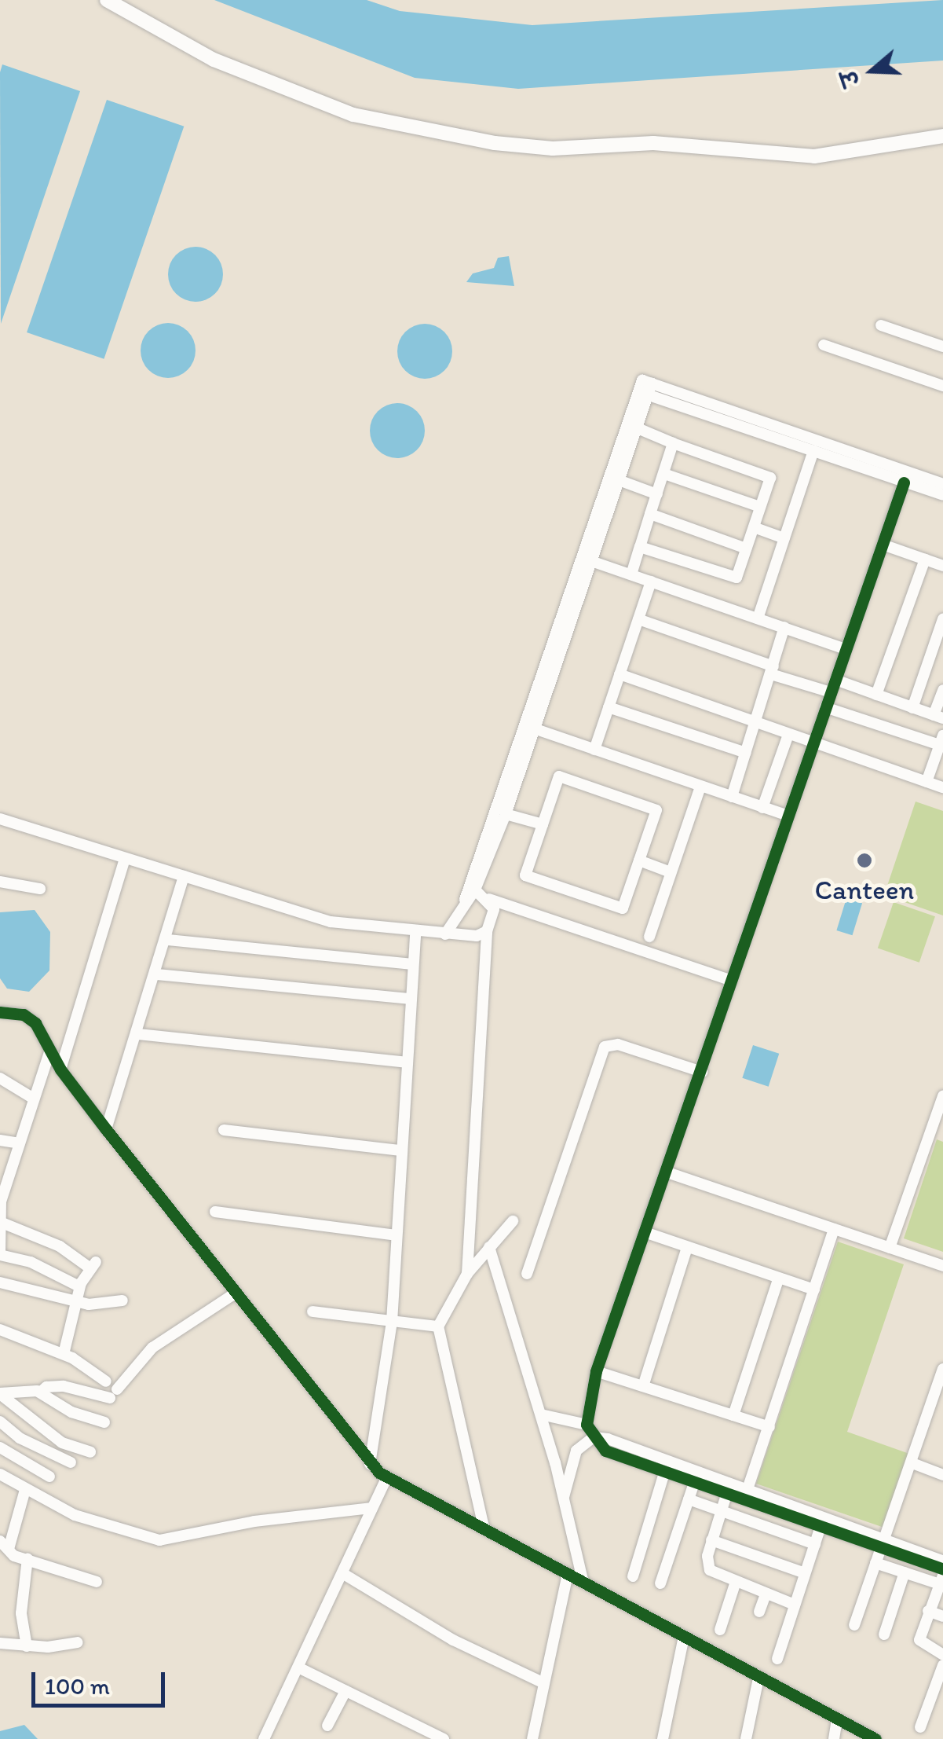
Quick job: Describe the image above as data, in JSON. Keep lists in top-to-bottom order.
{
  "places": ["Canteen"],
  "scale_bar": "100 m",
  "north": "left"
}
